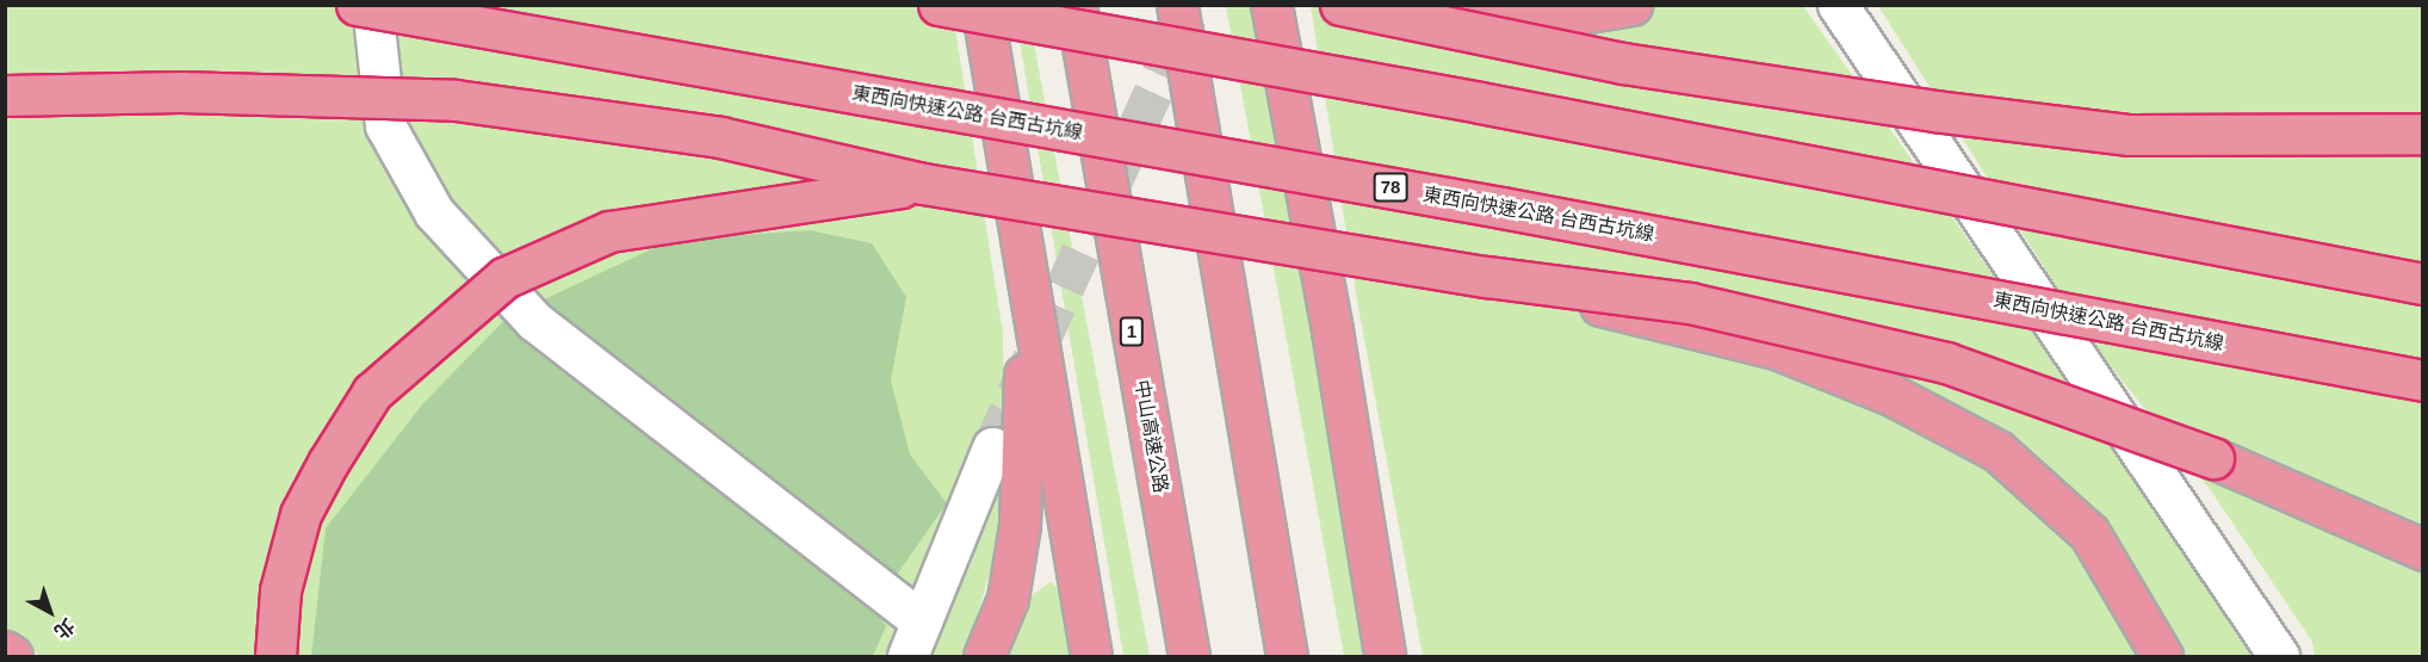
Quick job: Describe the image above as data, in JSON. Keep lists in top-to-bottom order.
{
  "streets": {
    "highway": [
      "東西向快速公路 台西古坑線",
      "78",
      "1",
      "中山高速公路"
    ]
  },
  "north": "bottom right"
}
